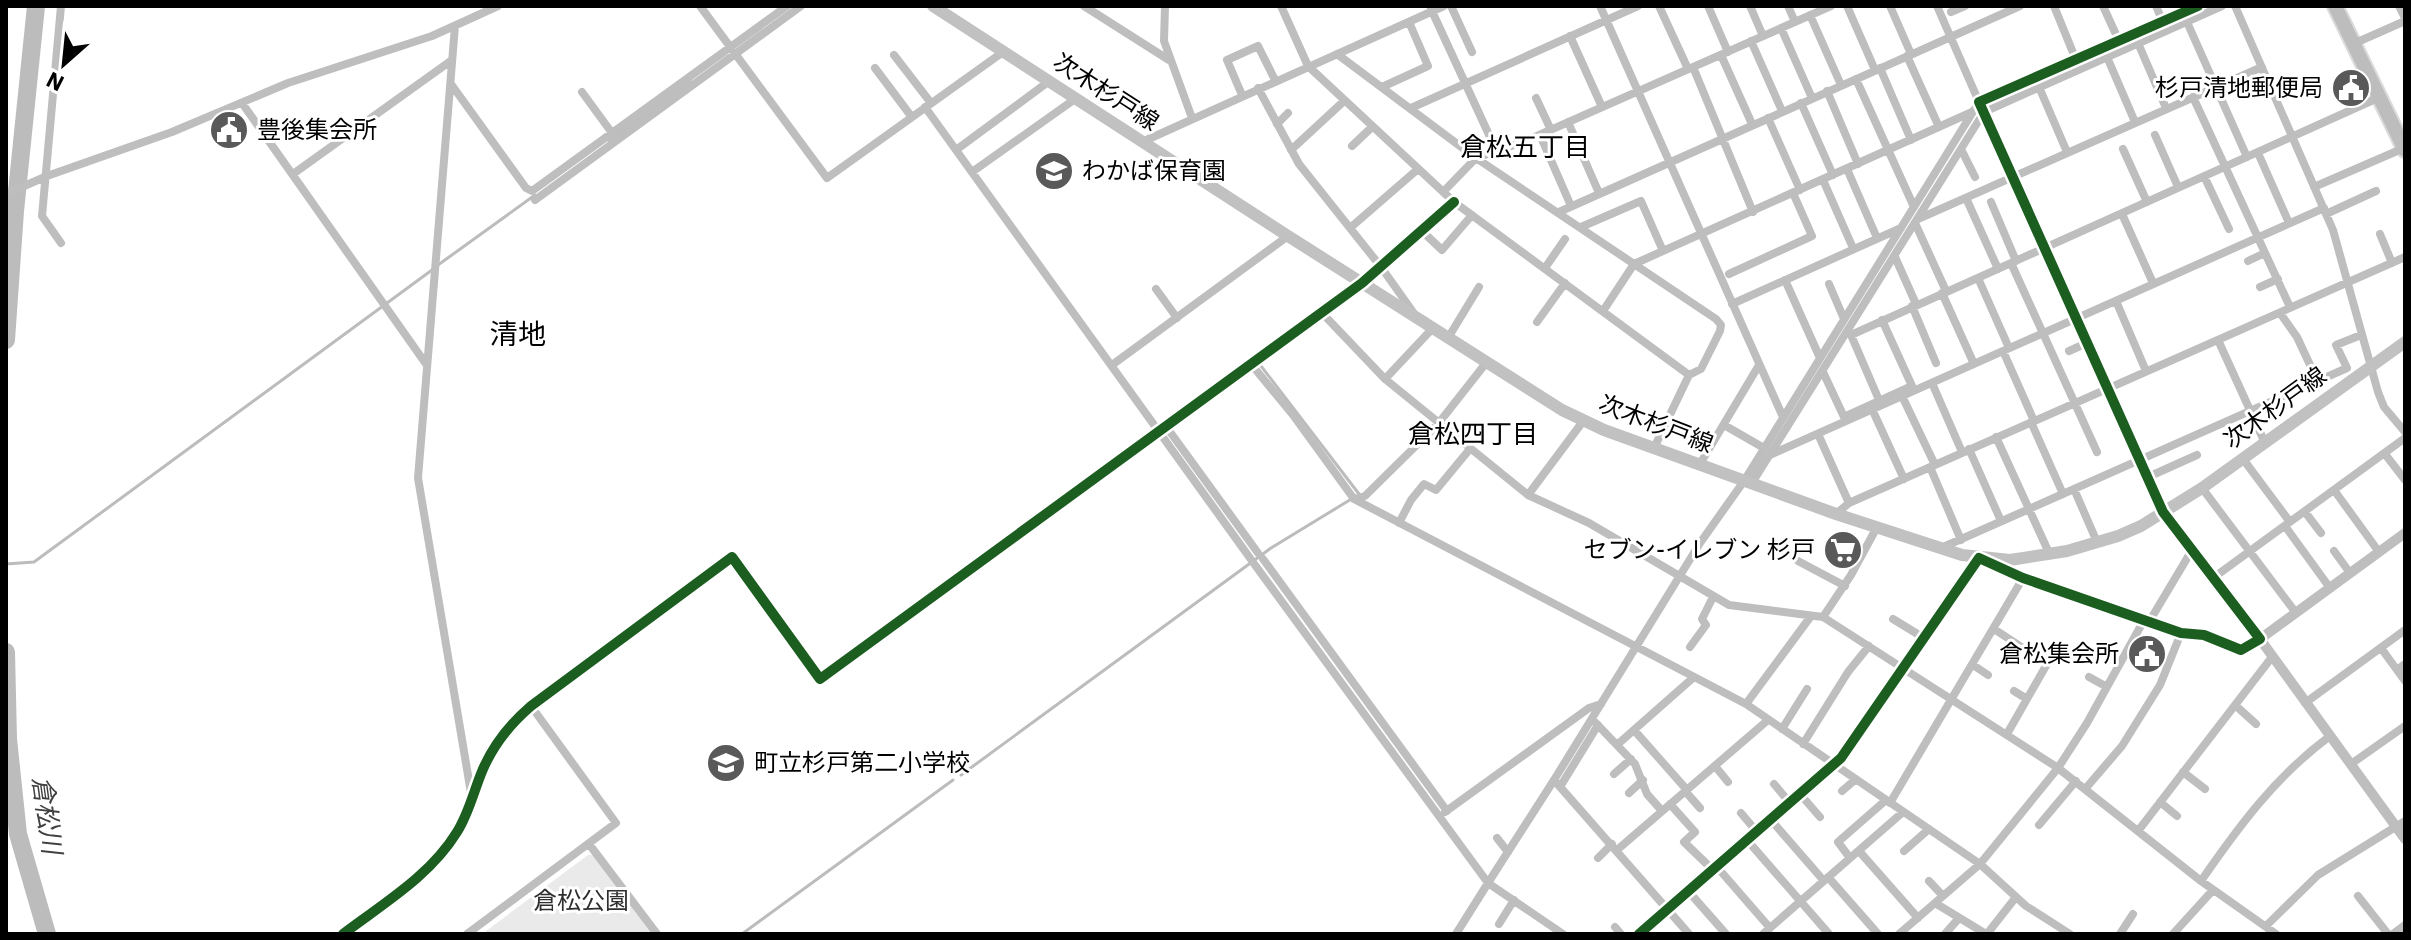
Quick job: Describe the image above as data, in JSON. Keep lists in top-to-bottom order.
{
  "streets": {
    "main road": ["次木杉戸線"]
  },
  "districts": ["倉松五丁目", "清地", "倉松四丁目"],
  "water": ["倉松川"],
  "parks": ["倉松公園"],
  "places": {
    "public building": ["杉戸清地郵便局", "豊後集会所", "倉松集会所"],
    "school or university": ["わかば保育園", "町立杉戸第二小学校"],
    "supermarket": ["セブン-イレブン 杉戸"]
  },
  "north": "bottom left"
}
